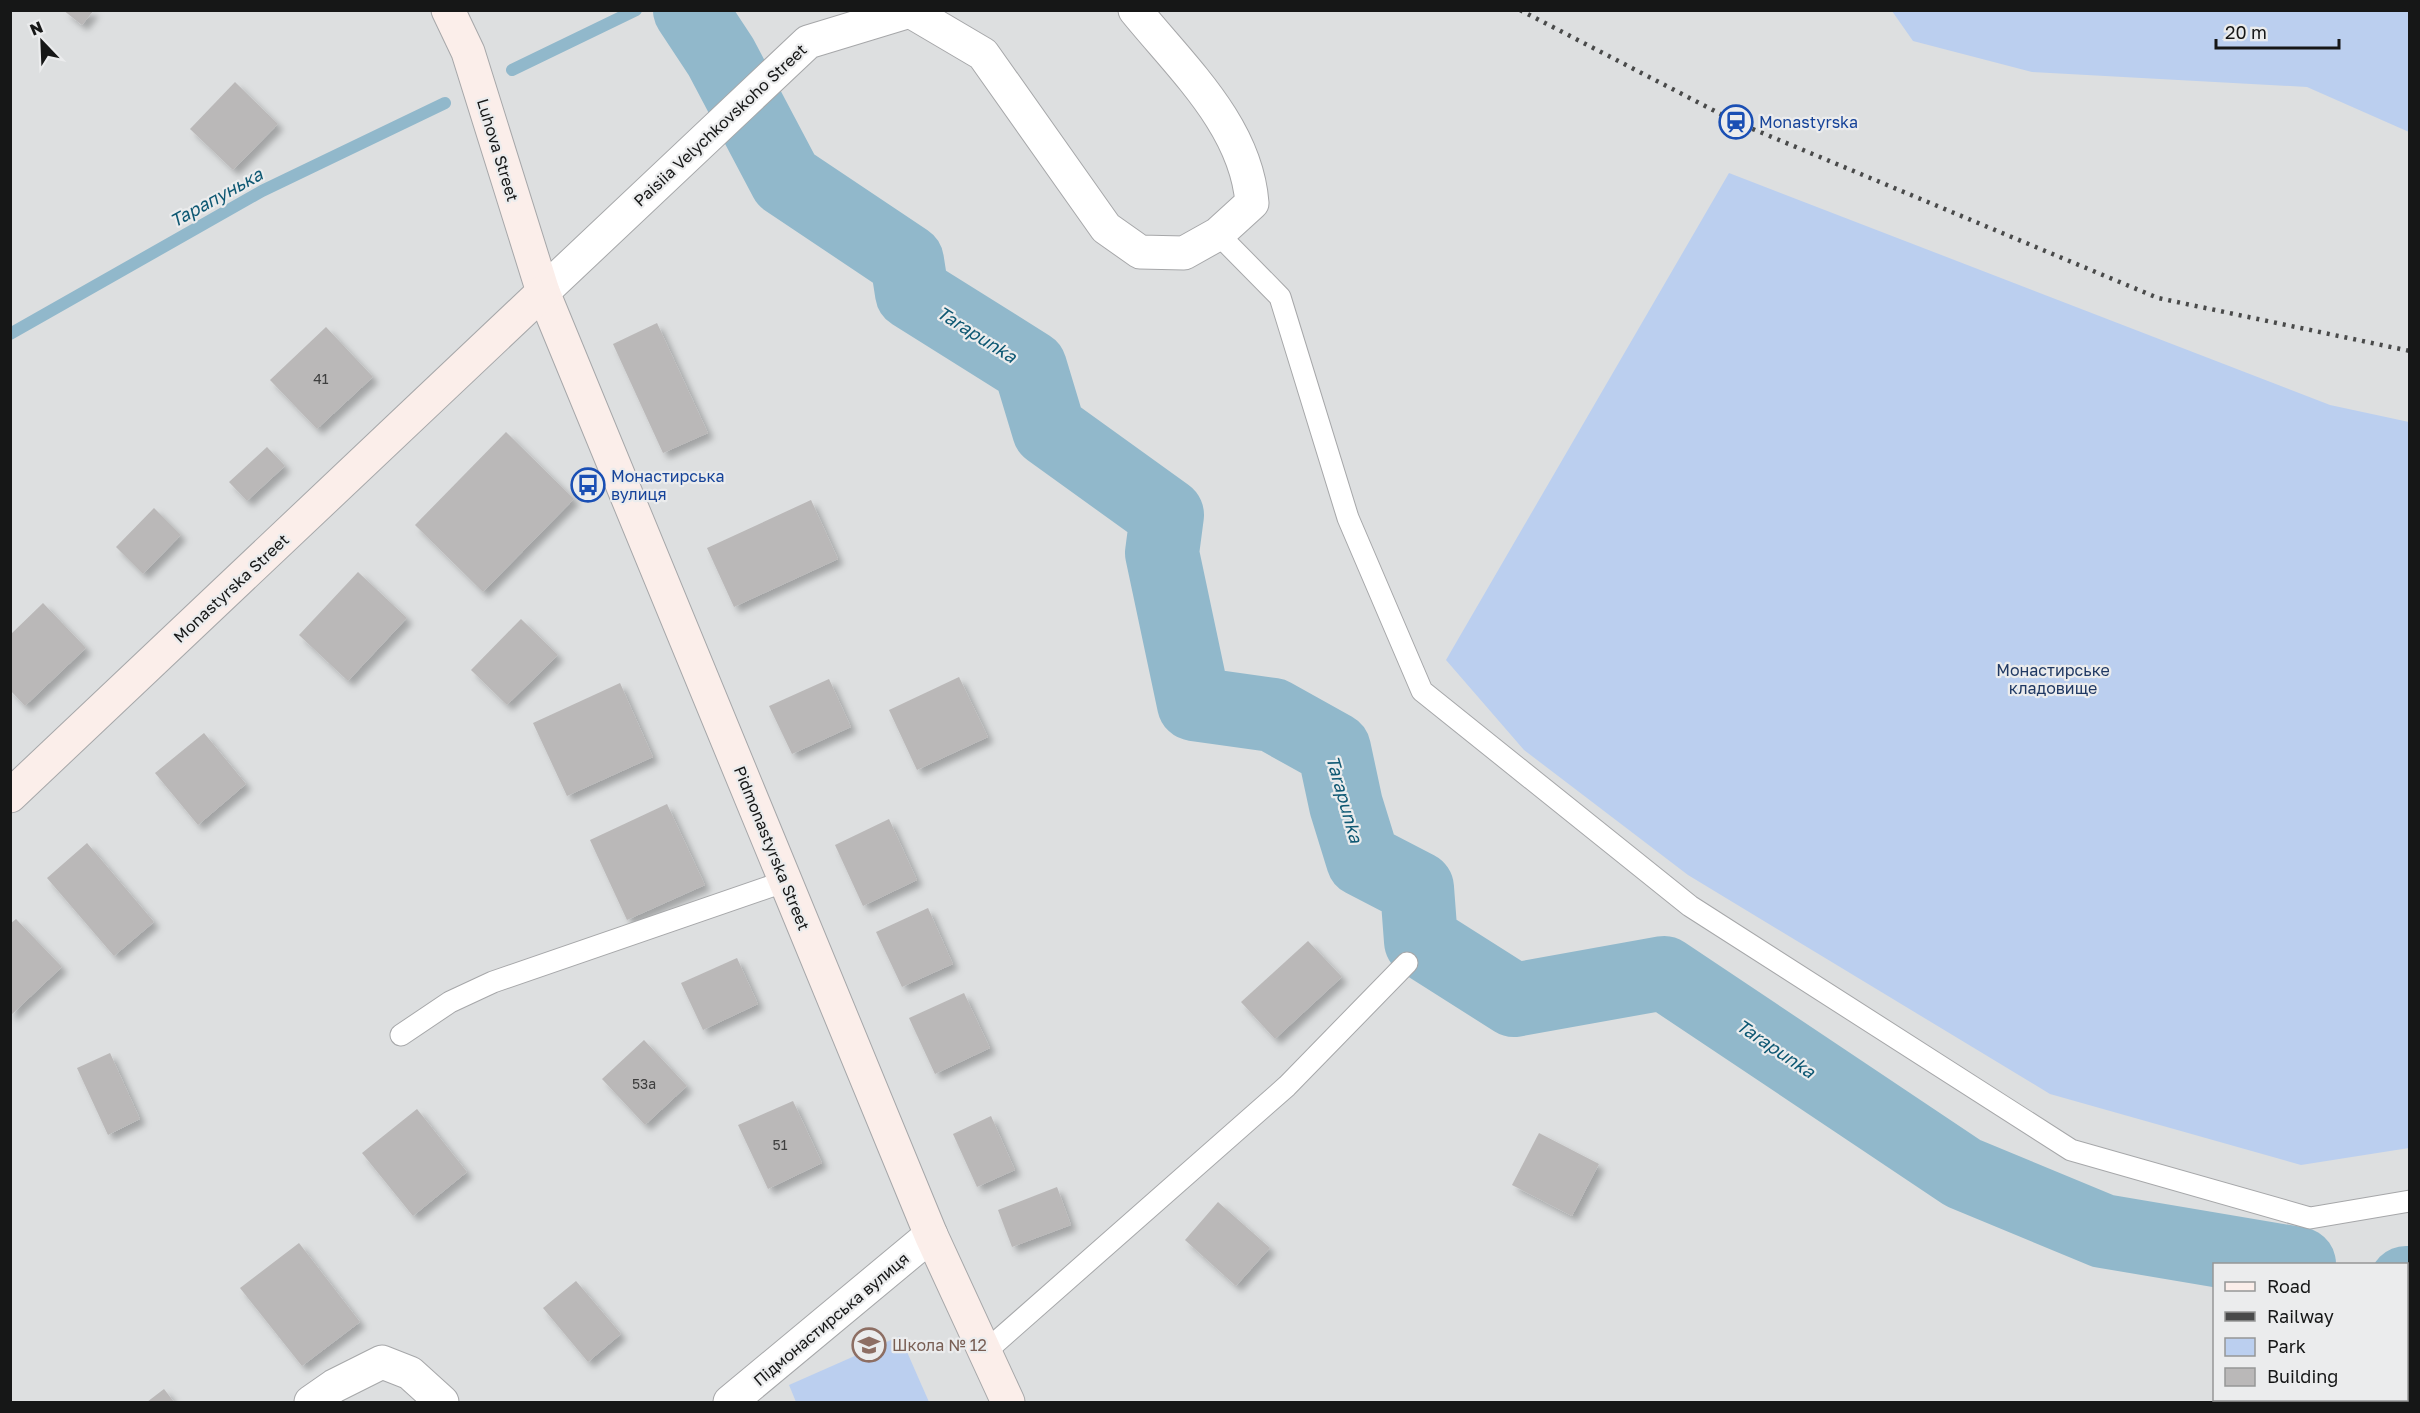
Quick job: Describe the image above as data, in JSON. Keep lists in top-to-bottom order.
{
  "streets": {
    "street": [
      "Paisiia Velychkovskoho Street",
      "Luhova Street",
      "Pidmonastyrska Street",
      "Підмонастирська вулиця"
    ]
  },
  "crossings": [
    ["Paisiia Velychkovskoho Street", "Luhova Street"],
    ["Paisiia Velychkovskoho Street", "Pidmonastyrska Street"],
    ["Luhova Street", "Pidmonastyrska Street"],
    ["Pidmonastyrska Street", "Підмонастирська вулиця"]
  ],
  "water": ["Тарапунька", "Tarapunka"],
  "parks": ["Монастирське кладовище"],
  "places": {
    "station": ["Monastyrska"],
    "bus stop": ["Монастирська вулиця"],
    "school or university": ["Школа № 12"]
  },
  "house_numbers": ["41", "53а", "51"],
  "legend": [
    "Road",
    "Railway",
    "Park",
    "Building"
  ],
  "scale_bar": "20 m",
  "north": "top left"
}
